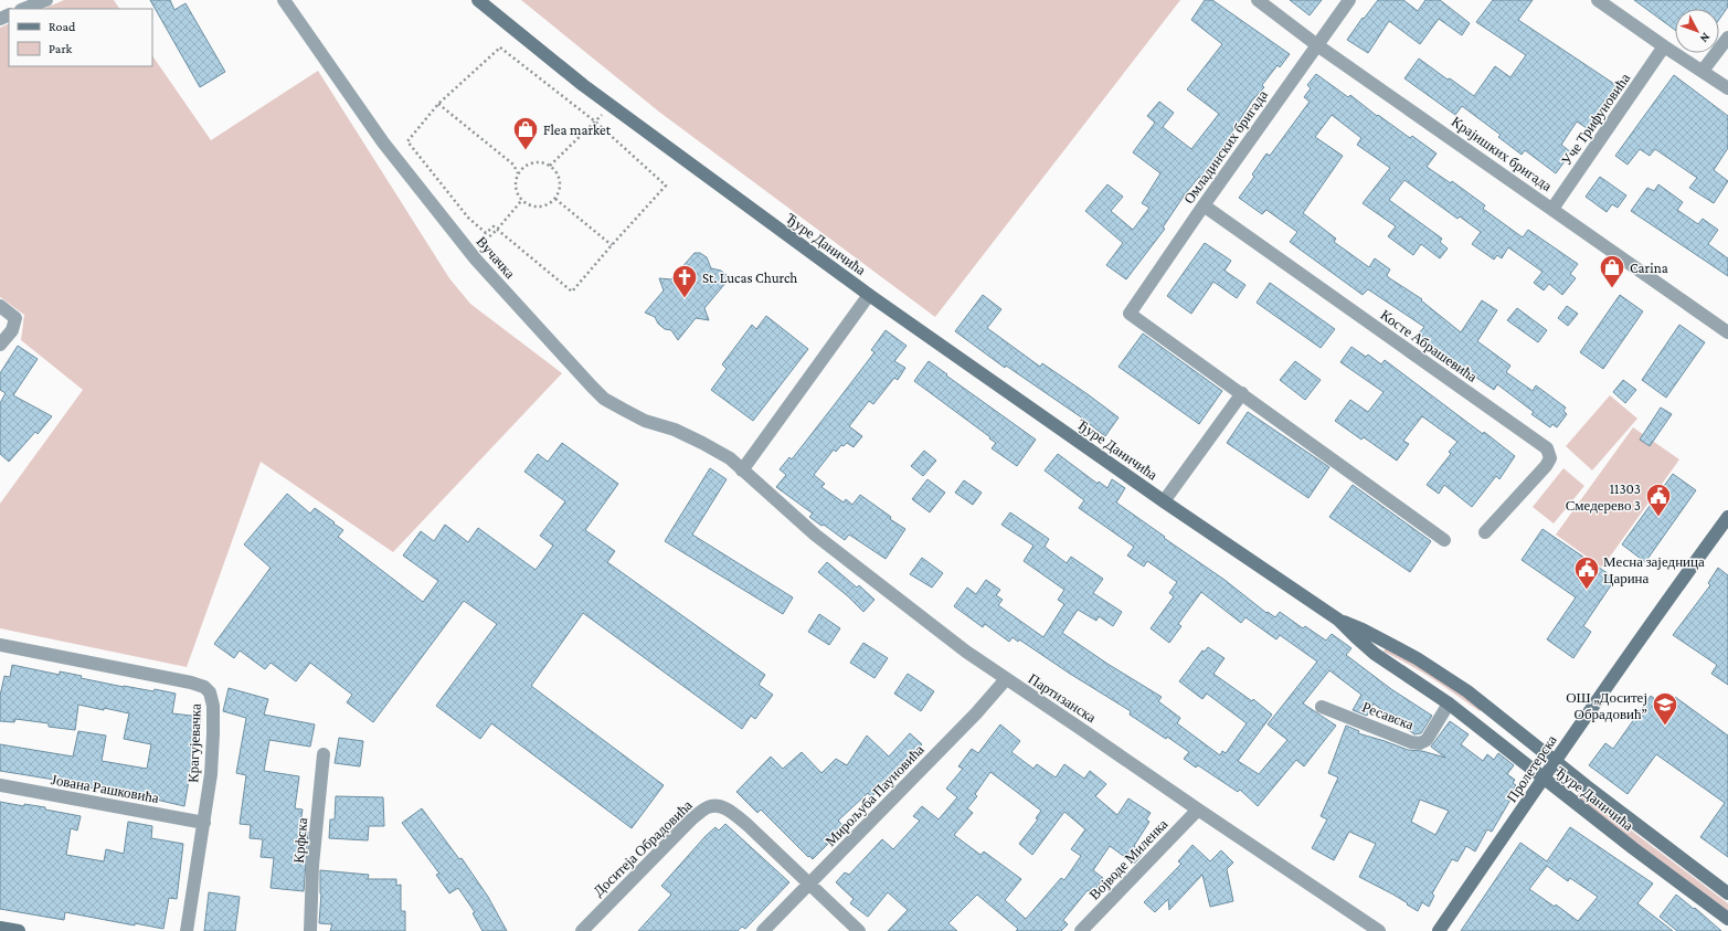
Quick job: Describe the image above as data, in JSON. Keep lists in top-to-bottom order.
{
  "streets": {
    "street": [
      "Уче Трифуновића",
      "Омладинских бригада",
      "Крајишких бригада",
      "Ђуре Даничића",
      "Вучачка",
      "Косте Абрашевића",
      "Партизанска",
      "Ресавска",
      "Крагујевачка",
      "Пролетерска",
      "Јована Рашковића",
      "Мирољуба Пауновића",
      "Крфска",
      "Доситеја Обрадовића",
      "Војводе Миленка"
    ]
  },
  "crossings": [
    ["Уче Трифуновића", "Крајишких бригада"],
    ["Омладинских бригада", "Крајишких бригада"],
    ["Омладинских бригада", "Ђуре Даничића"],
    ["Омладинских бригада", "Косте Абрашевића"],
    ["Ђуре Даничића", "Ресавска"],
    ["Ђуре Даничића", "Пролетерска"],
    ["Вучачка", "Партизанска"],
    ["Партизанска", "Мирољуба Пауновића"],
    ["Партизанска", "Војводе Миленка"],
    ["Крагујевачка", "Јована Рашковића"],
    ["Мирољуба Пауновића", "Доситеја Обрадовића"]
  ],
  "places": {
    "shop": ["Flea market", "Carina"],
    "church": ["St. Lucas Church"],
    "public building": ["11303 Смедерево 3", "Месна заједница Царина"],
    "school or university": ["ОШ „Доситеј Обрадовић”"]
  },
  "legend": ["Road", "Park"],
  "north": "bottom right"
}
